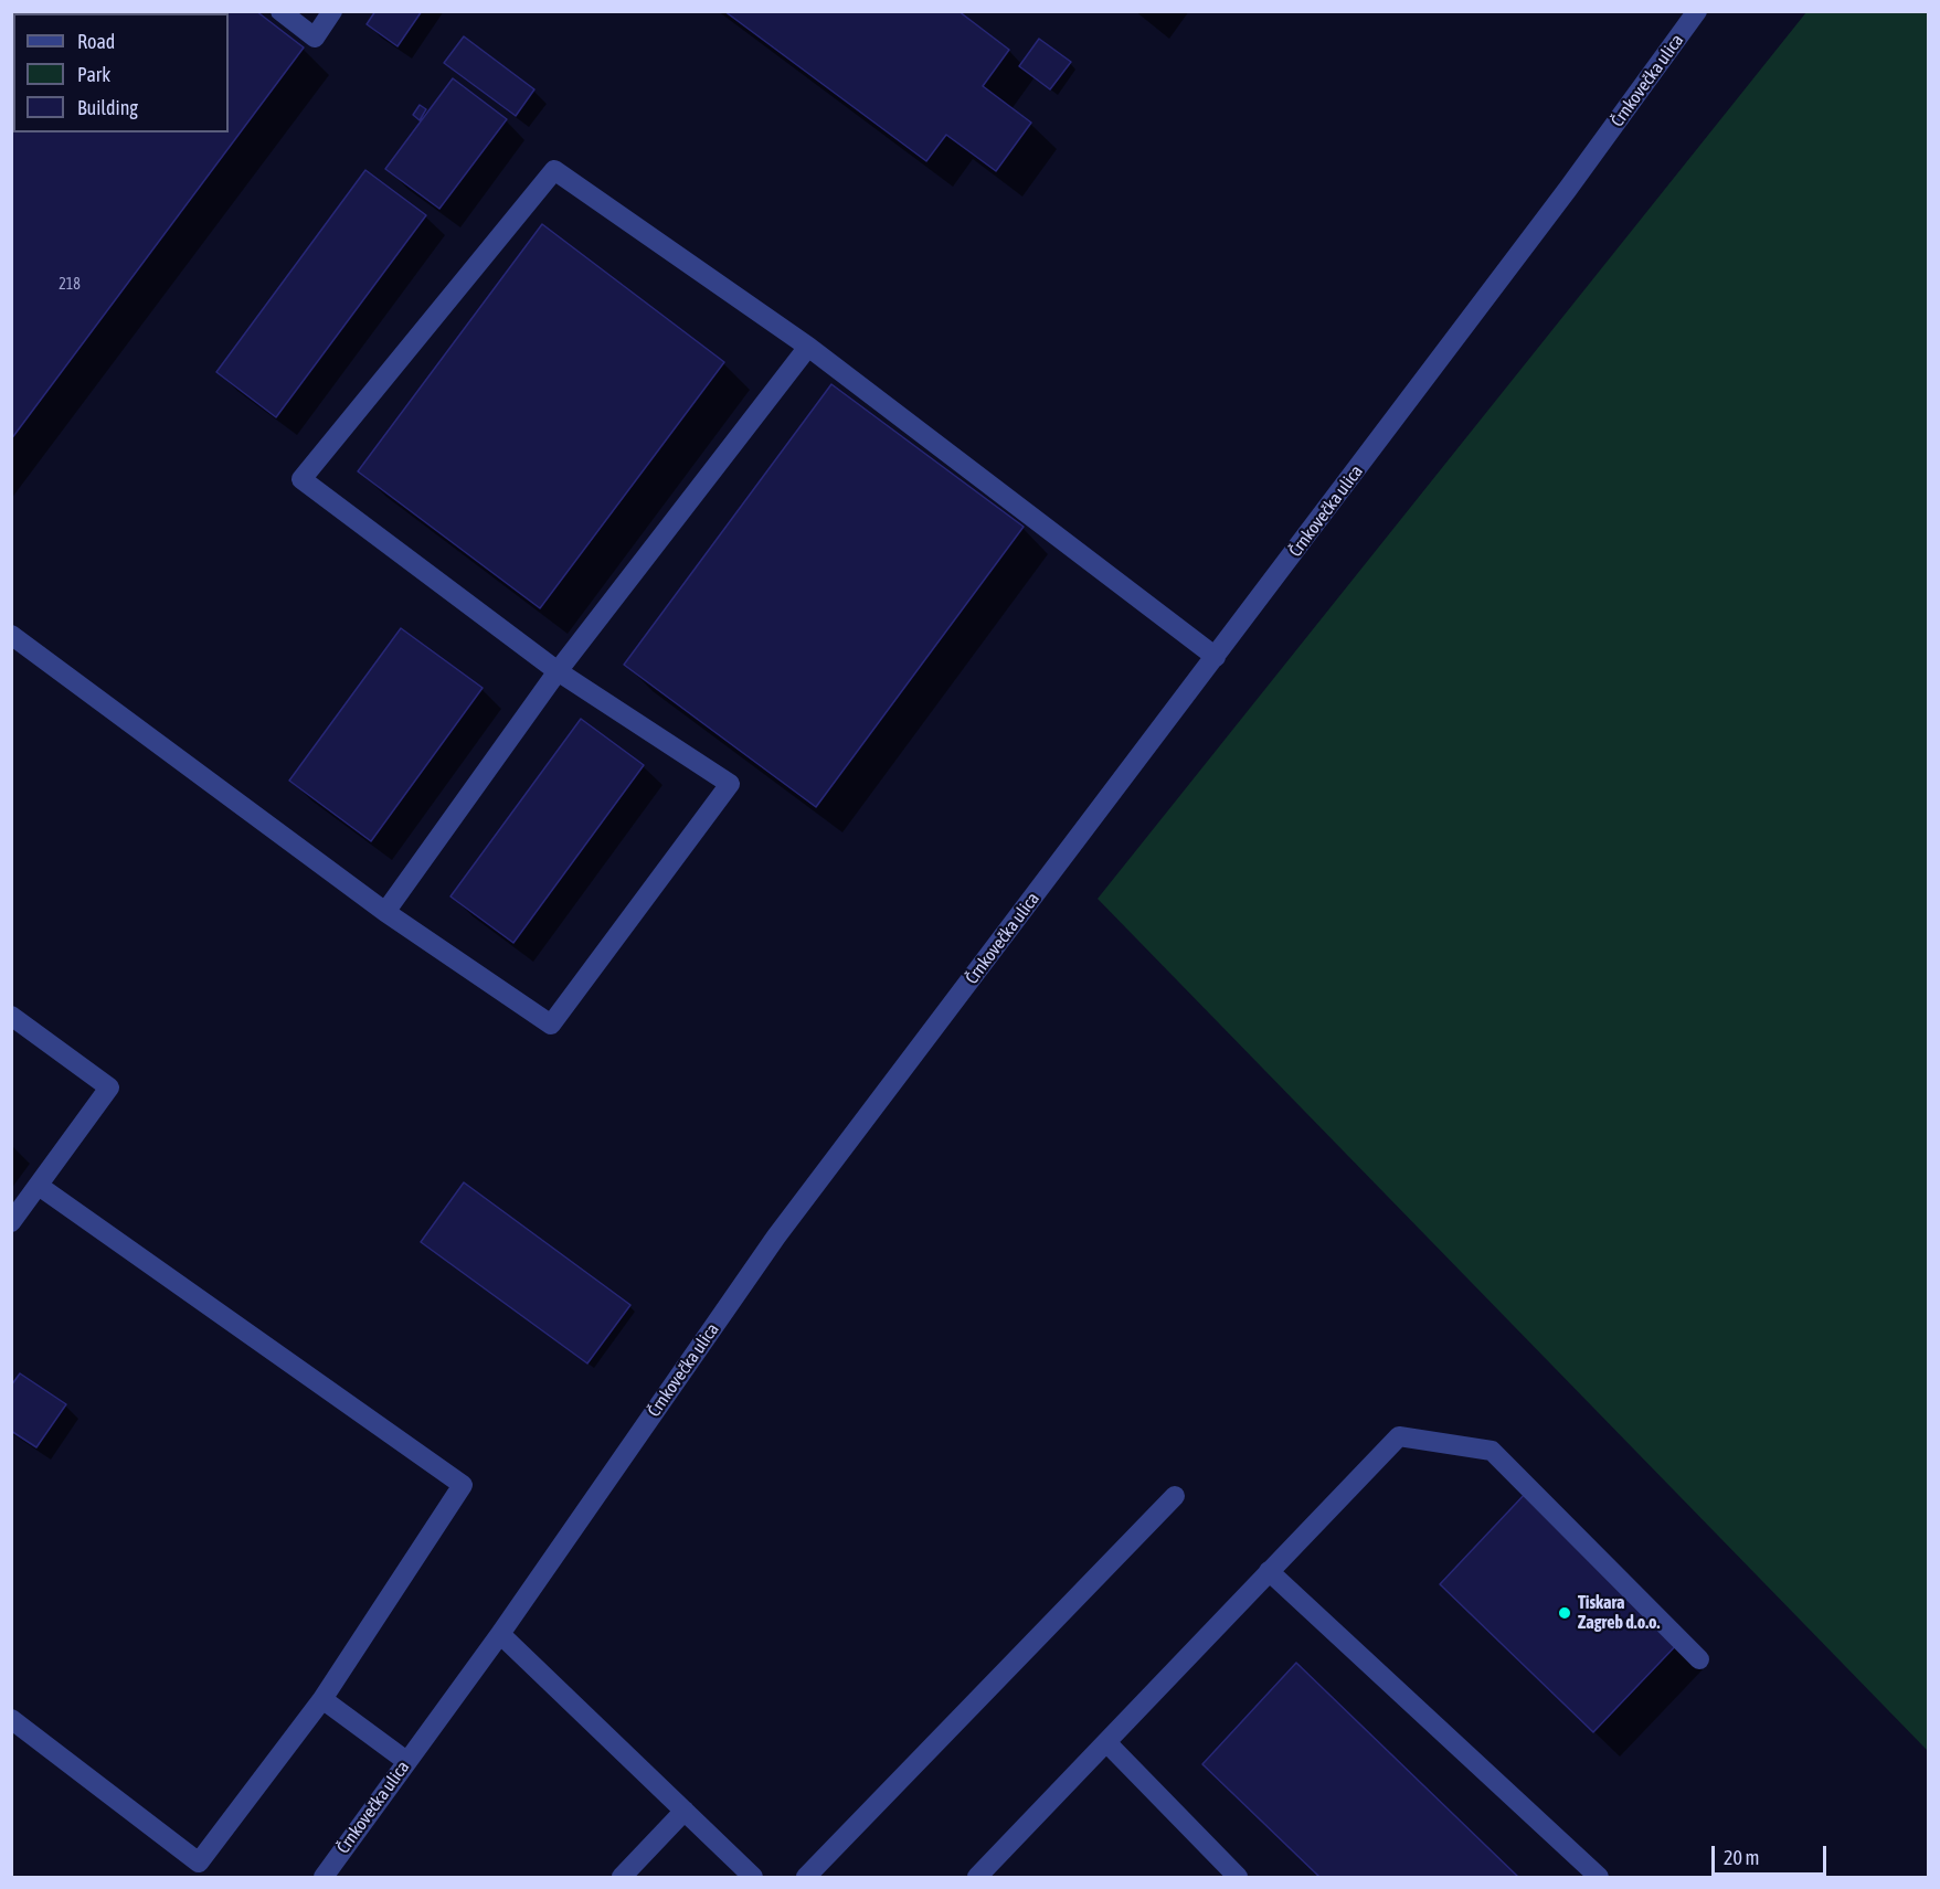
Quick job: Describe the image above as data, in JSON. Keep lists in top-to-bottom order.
{
  "streets": {
    "street": ["Črnkovečka ulica"]
  },
  "places": ["Tiskara Zagreb d.o.o."],
  "house_numbers": ["218"],
  "legend": ["Road", "Park", "Building"],
  "scale_bar": "20 m"
}
